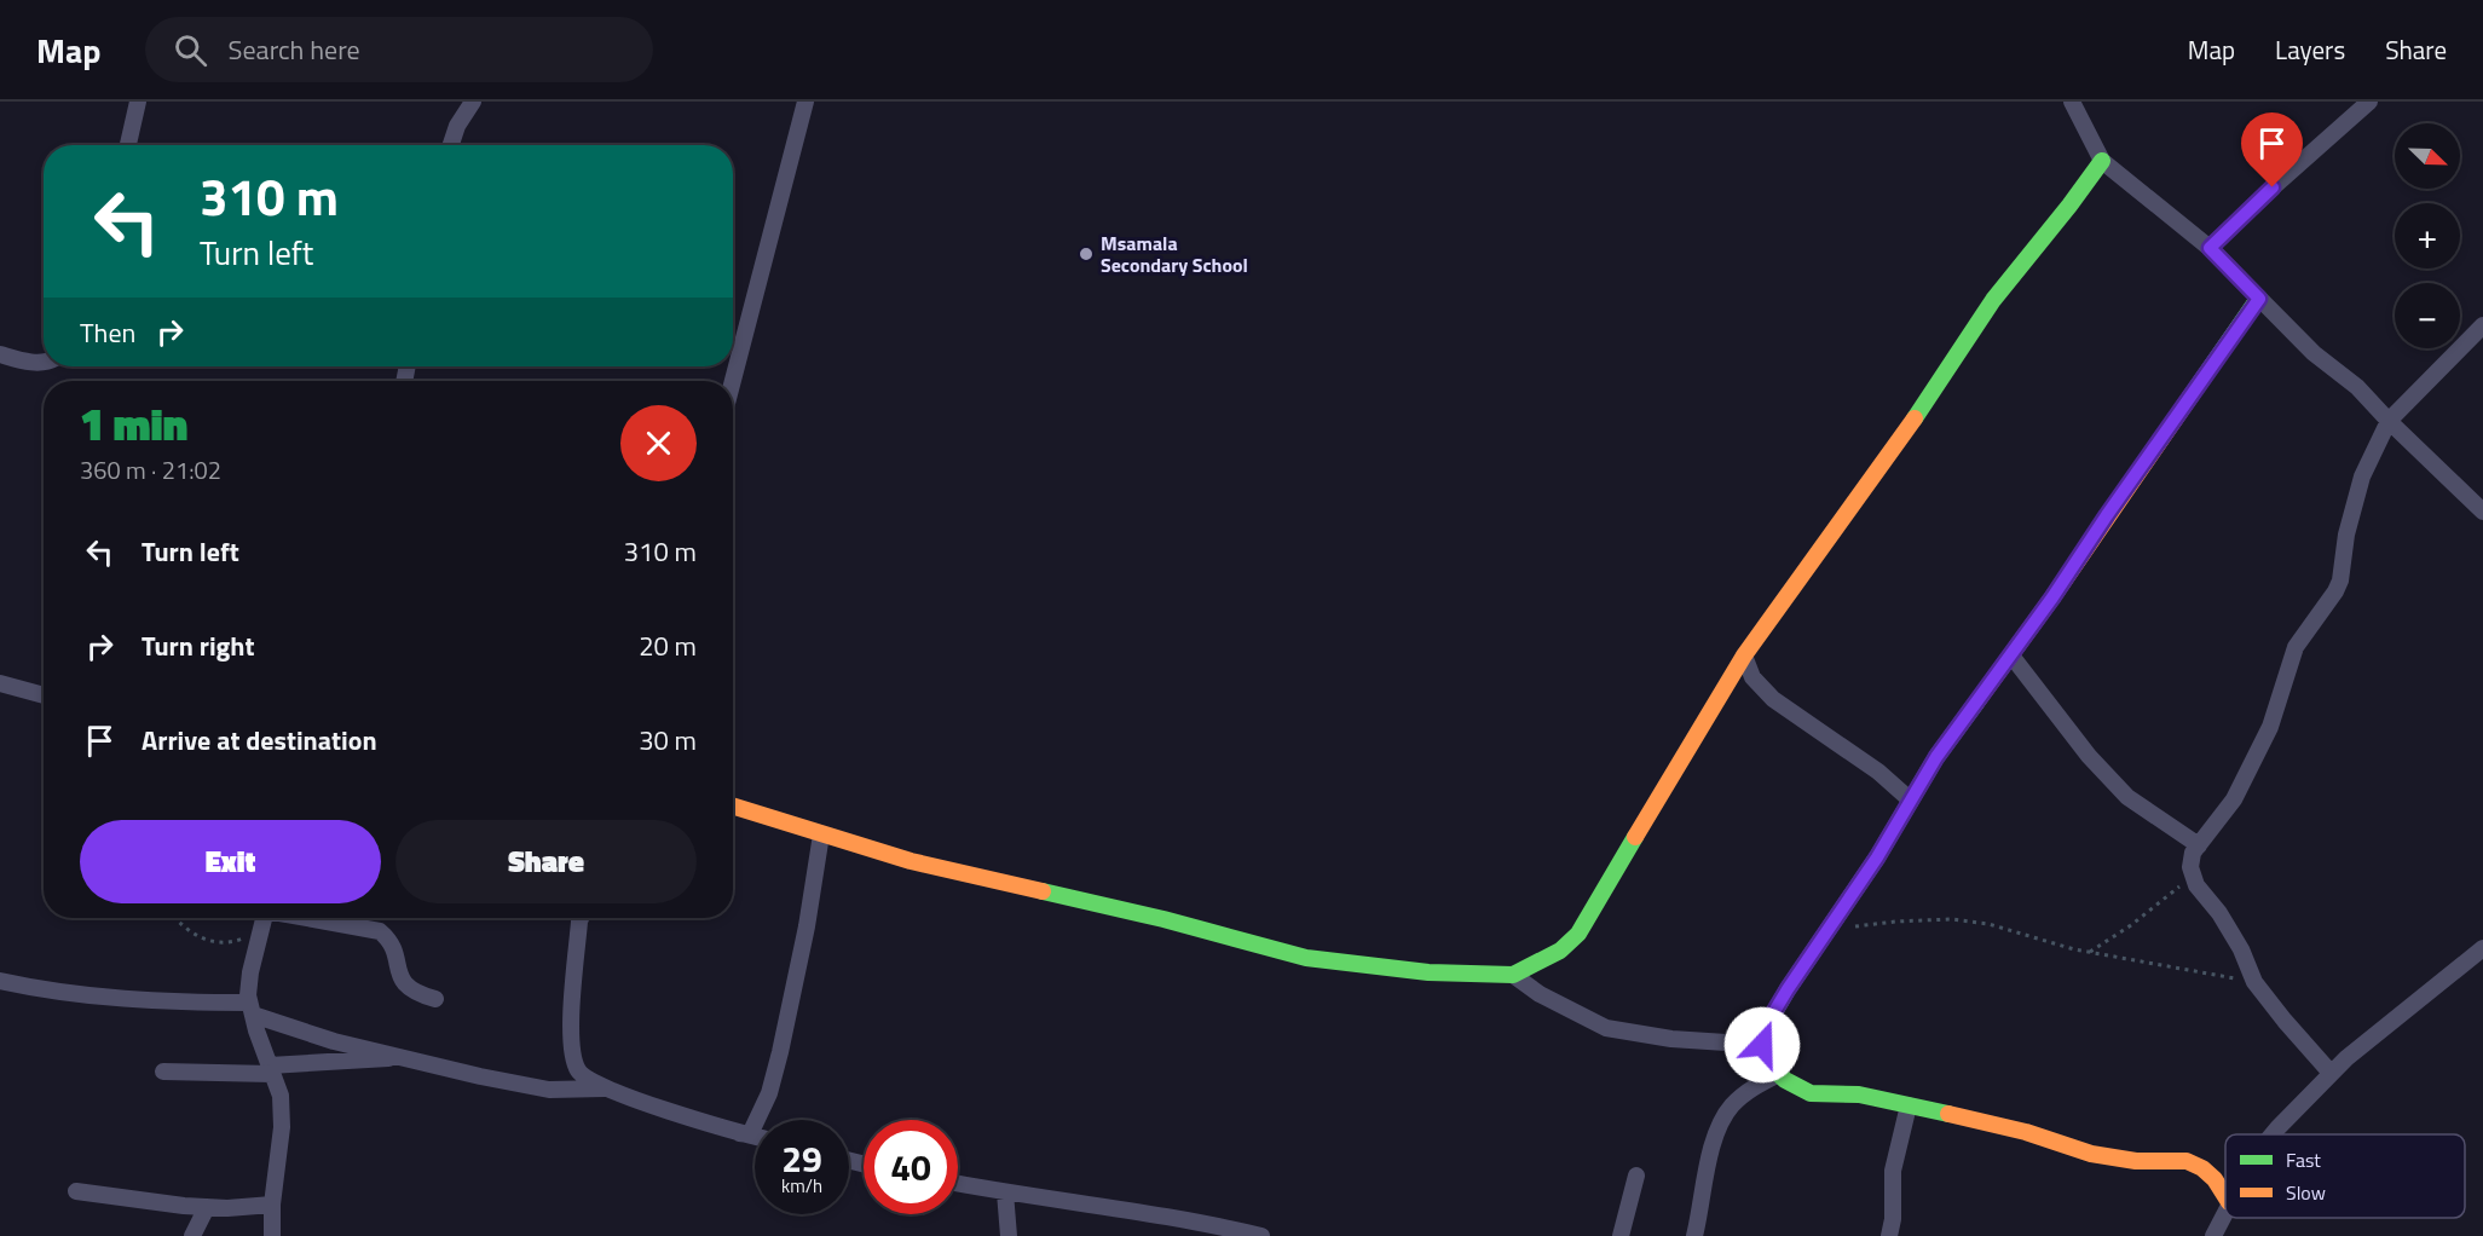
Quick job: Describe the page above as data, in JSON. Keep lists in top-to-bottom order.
{
  "places": ["Msamala Secondary School"],
  "legend": ["Fast", "Slow"],
  "north": "bottom right",
  "page": {
    "header": "Map",
    "search": "Search here",
    "nav": ["Map", "Layers", "Share"],
    "map_buttons": ["+", "−"],
    "turn": ["310 m", "Turn left"],
    "then": "Then",
    "heading": ["1 min", "360 m · 21:02"],
    "list": [
      {
        "name": "Turn left",
        "value": "310 m"
      },
      {
        "name": "Turn right",
        "value": "20 m"
      },
      {
        "name": "Arrive at destination",
        "value": "30 m"
      }
    ],
    "buttons": ["Exit", "Share"],
    "speed": "29 km/h",
    "limit": "40"
  }
}
